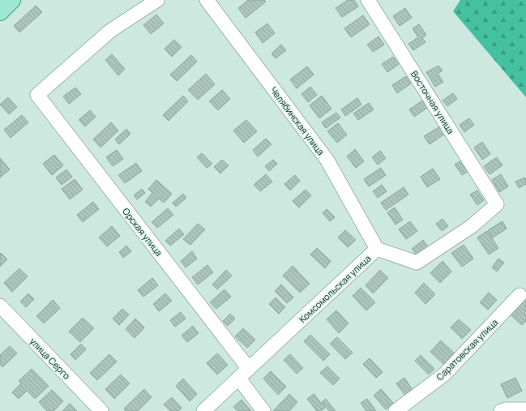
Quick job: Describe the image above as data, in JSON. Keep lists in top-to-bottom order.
{
  "streets": {
    "street": [
      "Восточная улица",
      "Челябинская улица",
      "Орская улица",
      "Комсомольская улица",
      "Саратовская улица",
      "улица Серго"
    ]
  },
  "crossings": [
    ["Восточная улица", "Комсомольская улица"],
    ["Челябинская улица", "Комсомольская улица"],
    ["Орская улица", "Комсомольская улица"]
  ]
}
